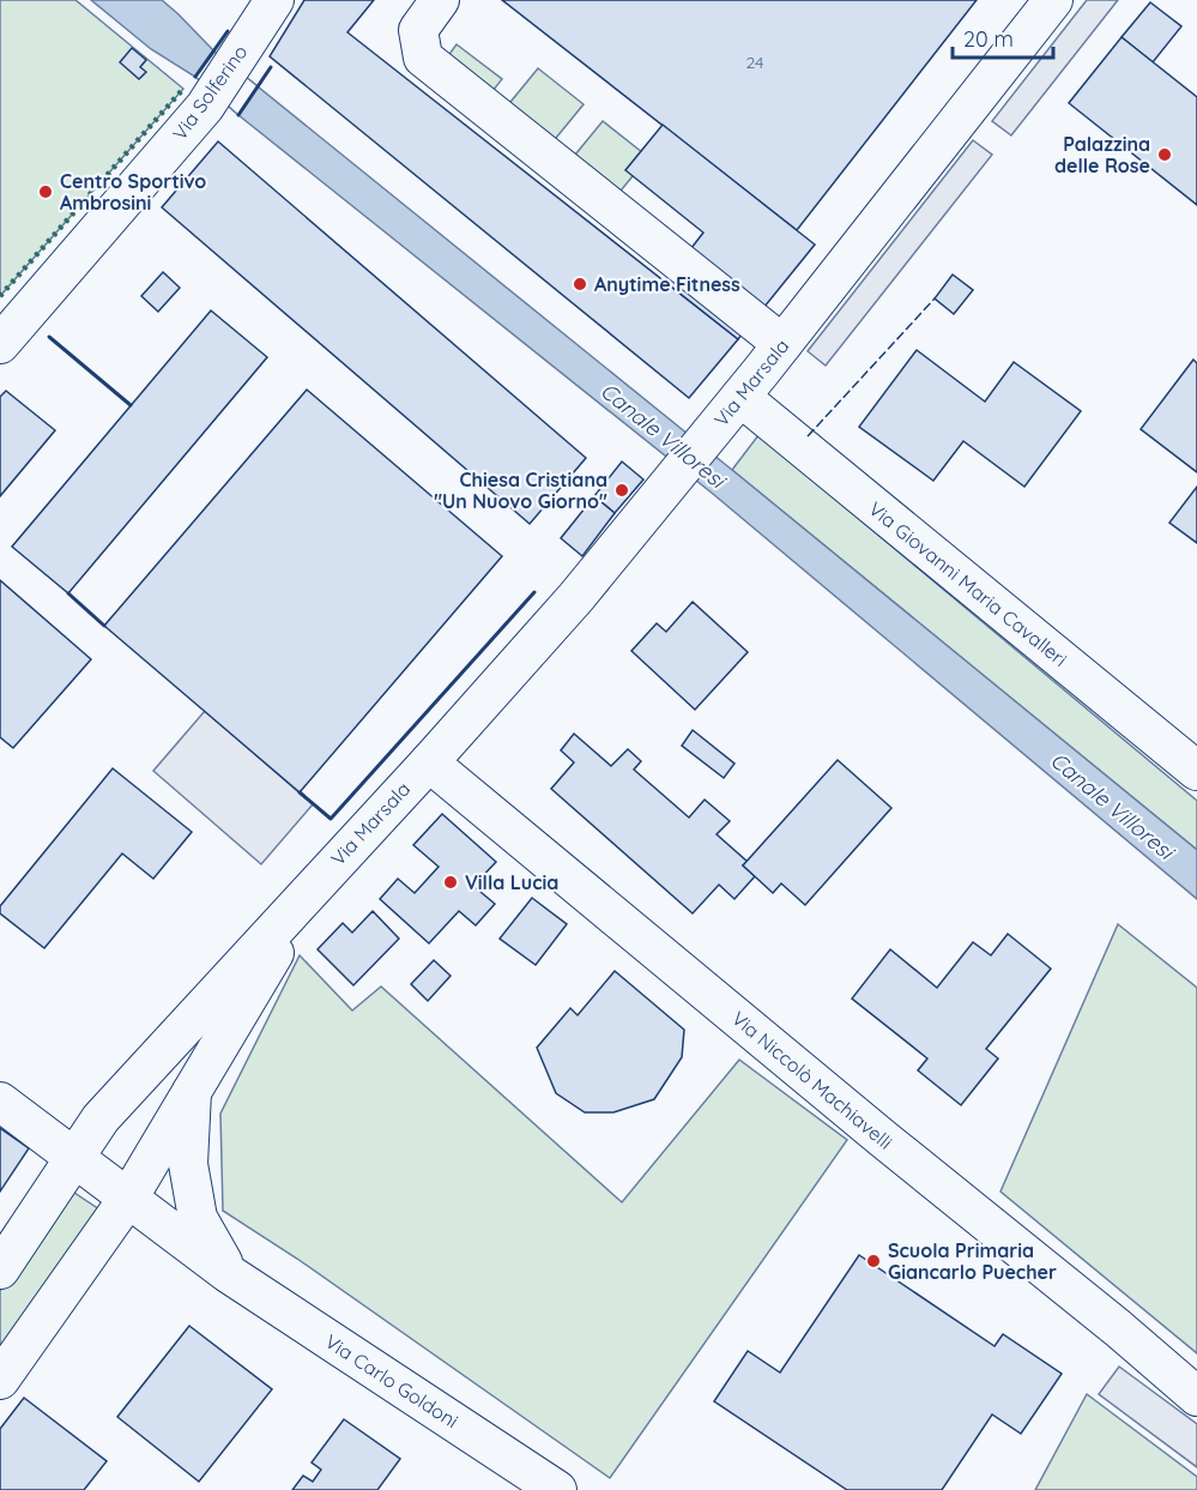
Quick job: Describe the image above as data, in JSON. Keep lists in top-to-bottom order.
{
  "streets": {
    "street": [
      "Via Solferino",
      "Via Marsala",
      "Via Giovanni Maria Cavalleri",
      "Via Niccolò Machiavelli",
      "Via Carlo Goldoni"
    ]
  },
  "crossings": [
    ["Via Marsala", "Via Giovanni Maria Cavalleri"],
    ["Via Marsala", "Via Niccolò Machiavelli"],
    ["Via Marsala", "Via Carlo Goldoni"]
  ],
  "water": ["Canale Villoresi"],
  "places": [
    "Palazzina delle Rose",
    "Centro Sportivo Ambrosini",
    "Anytime Fitness",
    "Chiesa Cristiana \"Un Nuovo Giorno\"",
    "Villa Lucia",
    "Scuola Primaria Giancarlo Puecher"
  ],
  "house_numbers": ["24"],
  "scale_bar": "20 m"
}
